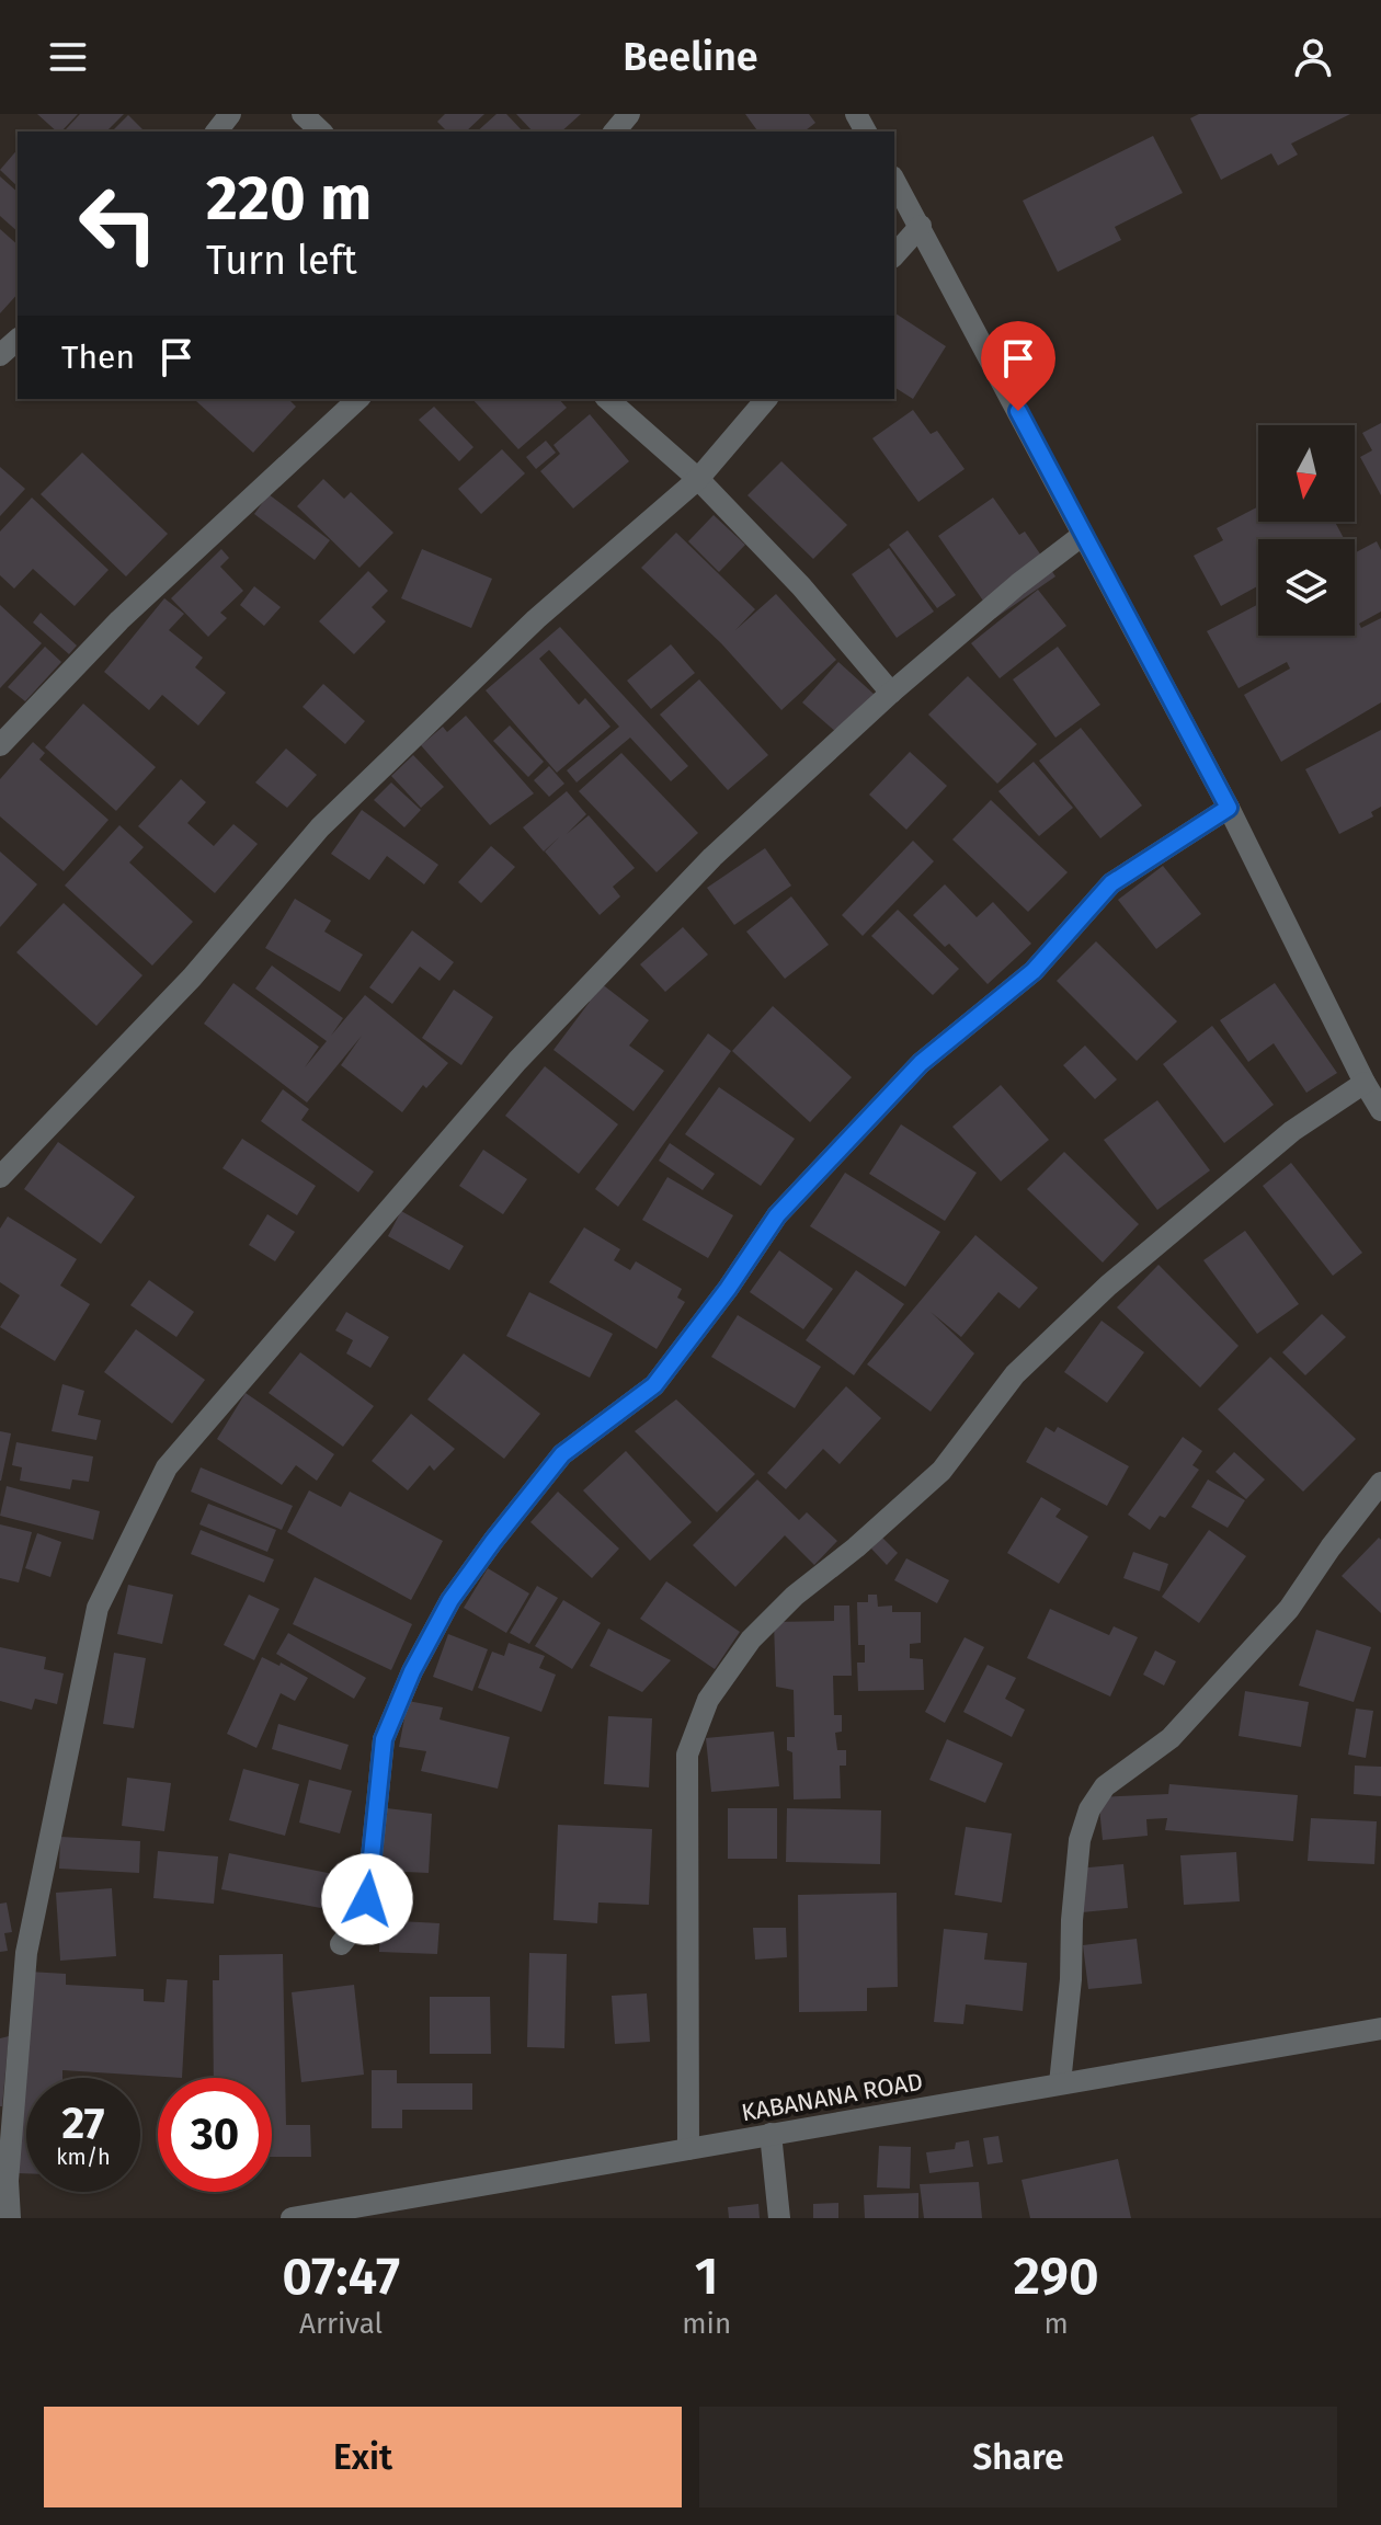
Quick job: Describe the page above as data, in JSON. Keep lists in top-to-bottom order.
{
  "streets": {
    "street": ["KABANANA ROAD"]
  },
  "north": "bottom",
  "page": {
    "header": "Beeline",
    "turn": ["220 m", "Turn left"],
    "then": "Then",
    "speed": "27 km/h",
    "limit": "30",
    "eta": [
      "07:47",
      "Arrival",
      "1",
      "min",
      "290",
      "m"
    ],
    "buttons": ["Exit", "Share"]
  }
}
